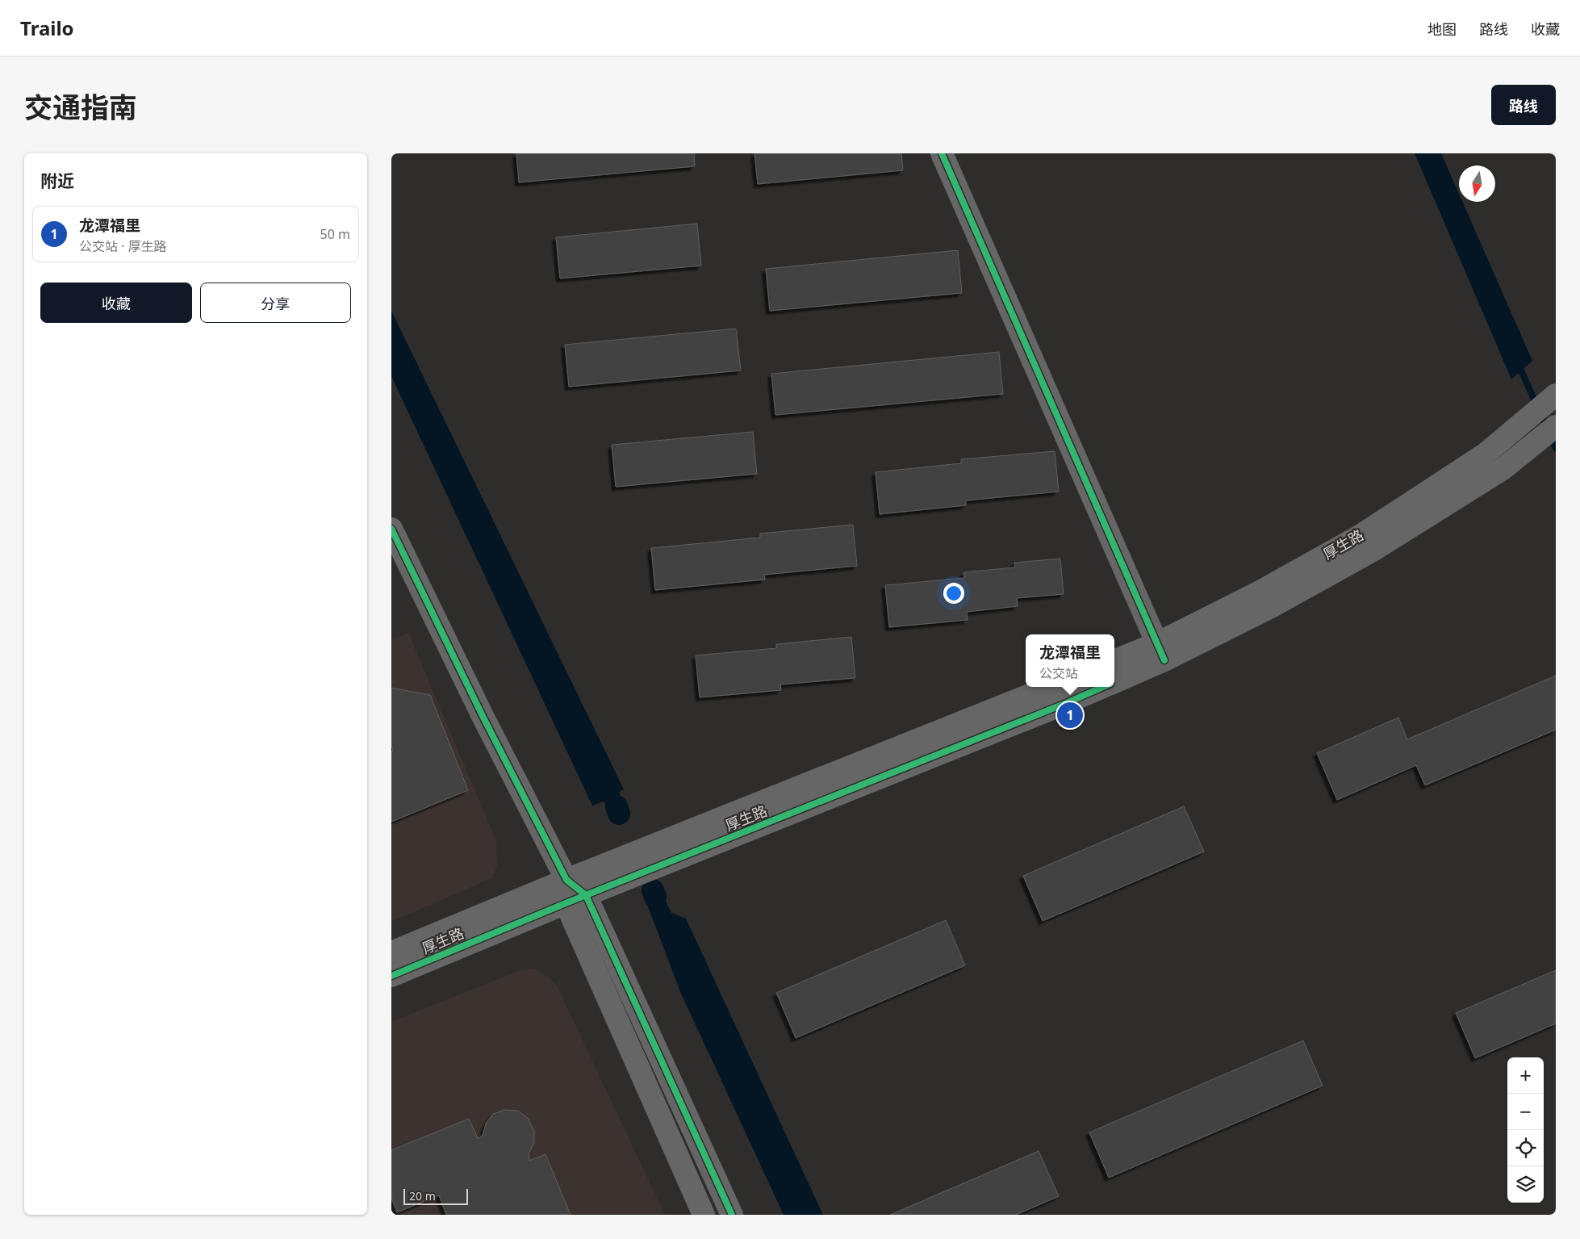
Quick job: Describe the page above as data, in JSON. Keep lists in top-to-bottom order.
{
  "streets": {
    "street": ["厚生路"]
  },
  "scale_bar": "20 m",
  "north": "bottom",
  "page": {
    "header": "Trailo",
    "nav": ["地图", "路线", "收藏"],
    "title": "交通指南",
    "buttons": [
      "路线",
      ["收藏", "分享"]
    ],
    "heading": "附近",
    "list": [
      {
        "mark": "1",
        "name": "龙潭福里",
        "note": "公交站 · 厚生路",
        "value": "50 m"
      }
    ],
    "popup": ["龙潭福里", "公交站"],
    "pins": "1",
    "map_buttons": ["+", "−"],
    "scale": "20 m"
  }
}
